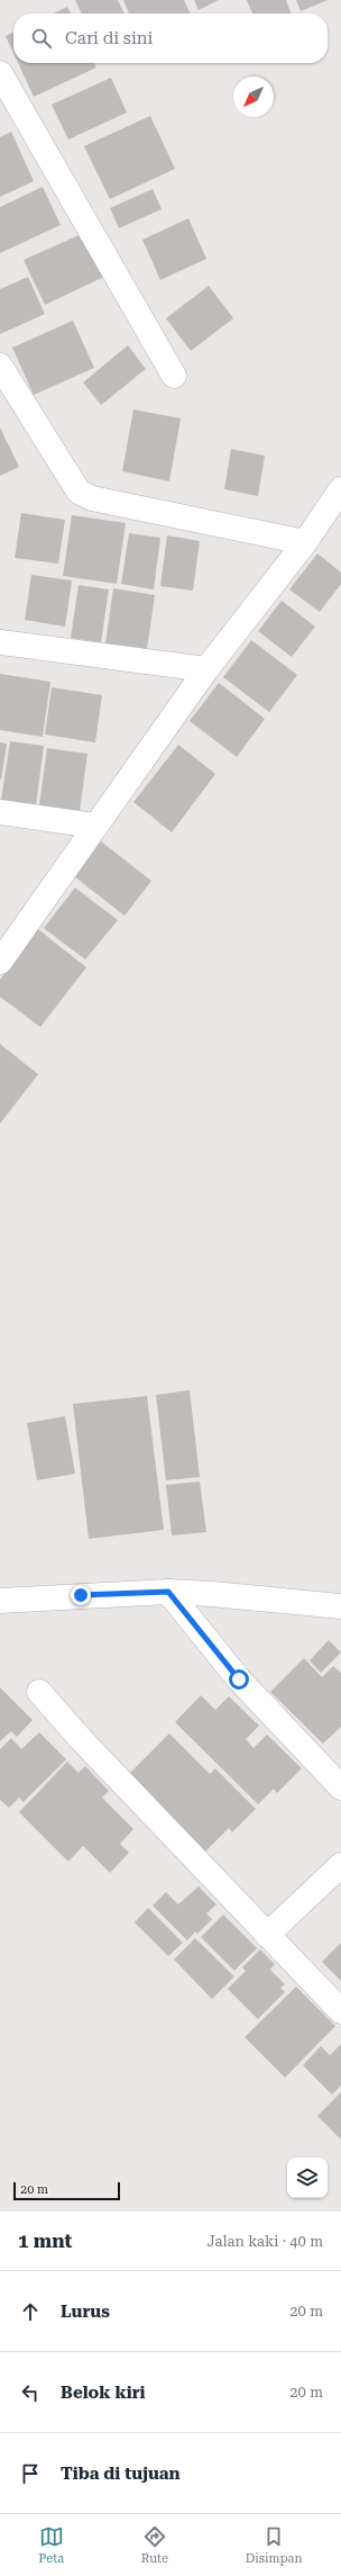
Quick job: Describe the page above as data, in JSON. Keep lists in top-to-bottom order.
{
  "scale_bar": "20 m",
  "north": "bottom left",
  "page": {
    "search": "Cari di sini",
    "scale": "20 m",
    "heading": ["1 mnt", "Jalan kaki · 40 m"],
    "list": [
      ["Lurus", "20 m"],
      ["Belok kiri", "20 m"],
      "Tiba di tujuan"
    ],
    "nav": ["Peta", "Rute", "Disimpan"]
  }
}
